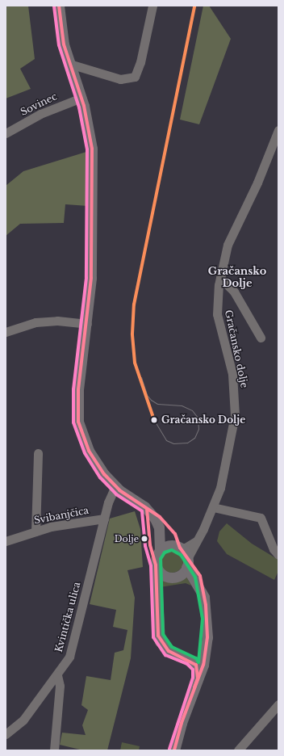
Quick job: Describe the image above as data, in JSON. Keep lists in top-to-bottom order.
{
  "streets": {
    "street": [
      "Sovinec",
      "Gračansko dolje",
      "Svibanjčica",
      "Kvintička ulica"
    ]
  },
  "crossings": [
    ["Svibanjčica", "Kvintička ulica"]
  ],
  "districts": ["Gračansko Dolje"],
  "places": ["Gračansko Dolje", "Dolje"]
}
